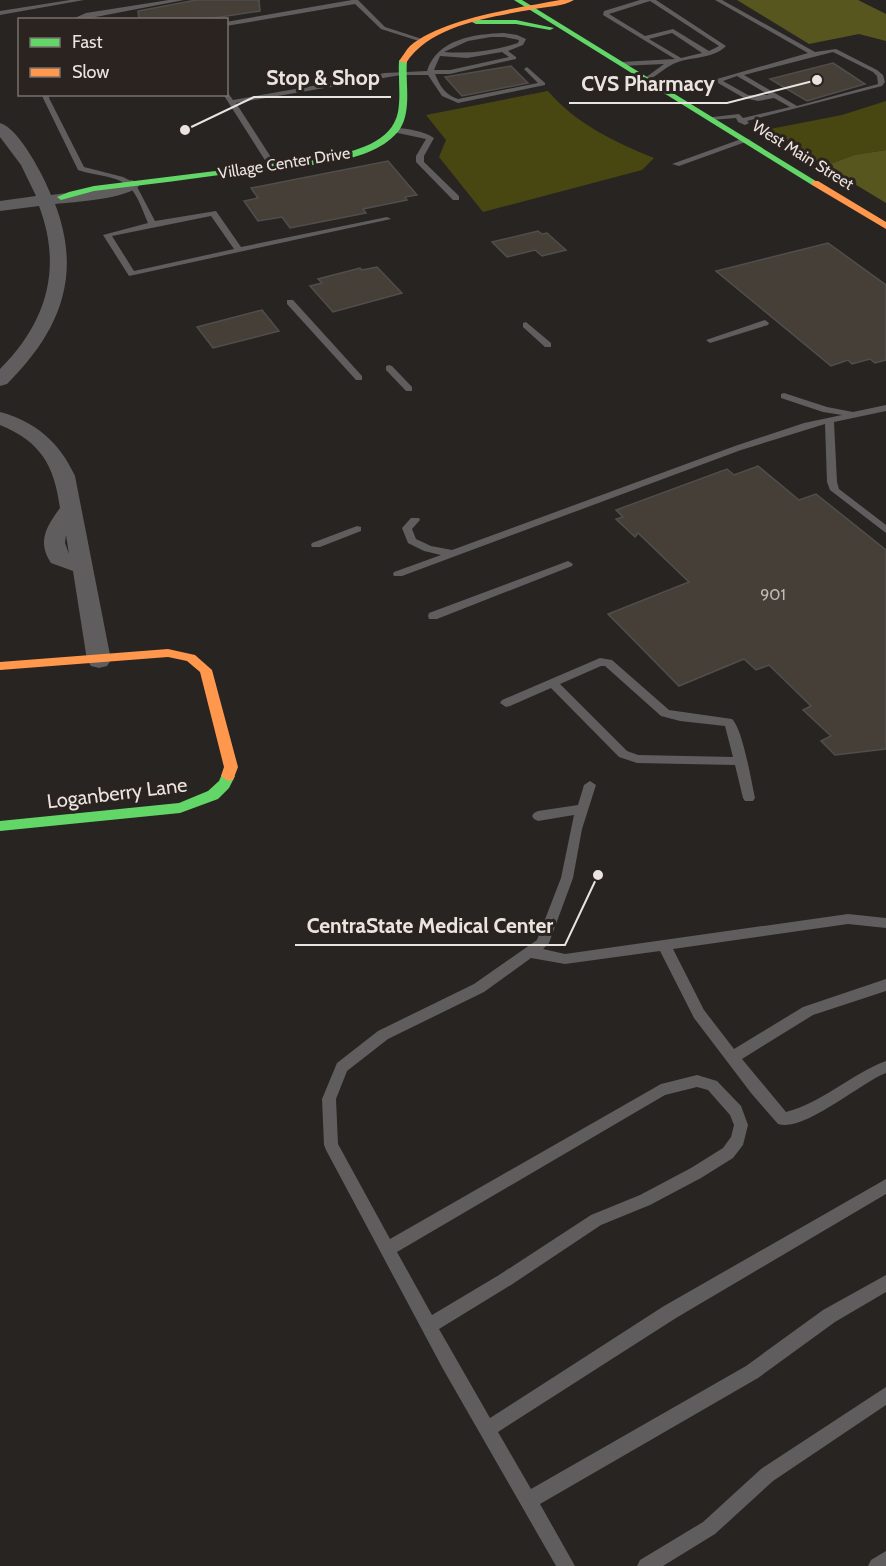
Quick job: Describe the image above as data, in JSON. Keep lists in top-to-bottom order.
{
  "streets": {
    "street": ["West Main Street", "Village Center Drive", "Loganberry Lane"]
  },
  "places": ["CVS Pharmacy", "Stop & Shop", "CentraState Medical Center"],
  "house_numbers": ["901"],
  "legend": ["Fast", "Slow"]
}
